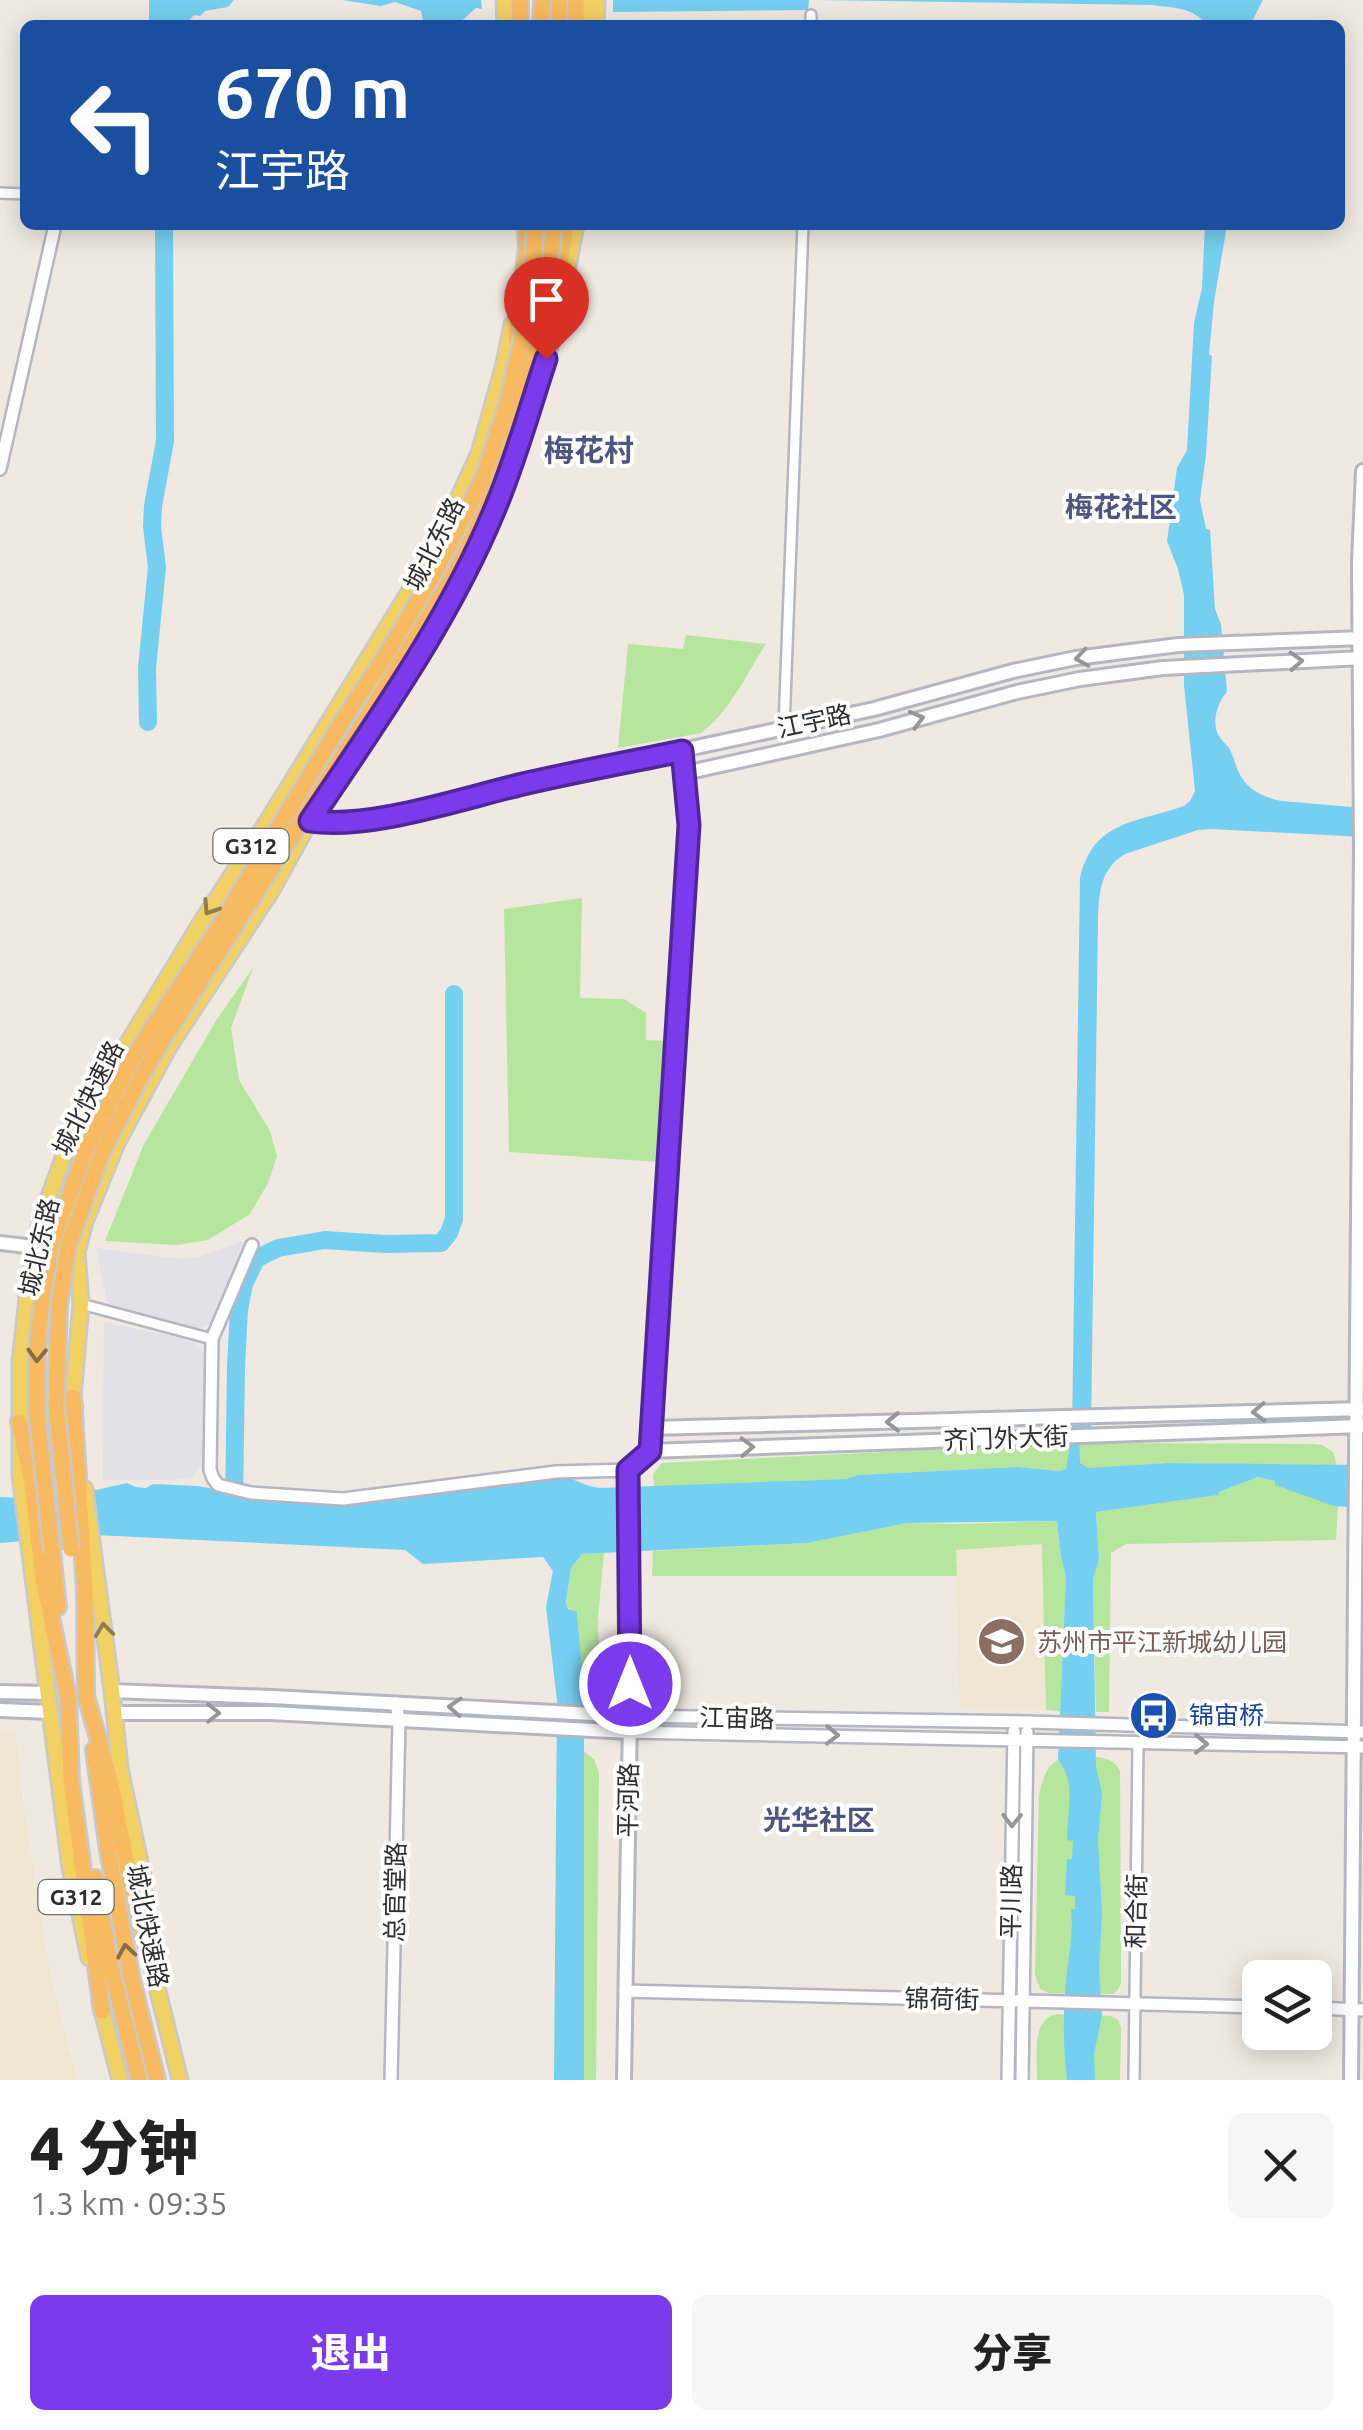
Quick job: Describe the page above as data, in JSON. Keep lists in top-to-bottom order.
{
  "streets": {
    "highway": ["城北快速路"],
    "main road": [
      "城北东路",
      "江宇路",
      "G312",
      "齐门外大街",
      "江宙路",
      "平河路"
    ],
    "street": [
      "总官堂路",
      "平川路",
      "和合街",
      "锦荷街"
    ]
  },
  "crossings": [
    ["城北东路", "江宇路"],
    ["城北东路", "江宙路"],
    ["江宙路", "平河路"],
    ["江宙路", "总官堂路"],
    ["江宙路", "平川路"],
    ["江宙路", "和合街"],
    ["平河路", "锦荷街"],
    ["平川路", "锦荷街"],
    ["和合街", "锦荷街"]
  ],
  "districts": ["梅花村", "梅花社区", "光华社区"],
  "places": {
    "school or university": ["苏州市平江新城幼儿园"],
    "bus stop": ["锦宙桥"]
  },
  "page": {
    "turn": ["670 m", "江宇路"],
    "heading": ["4 分钟", "1.3 km · 09:35"],
    "buttons": ["退出", "分享"]
  }
}
